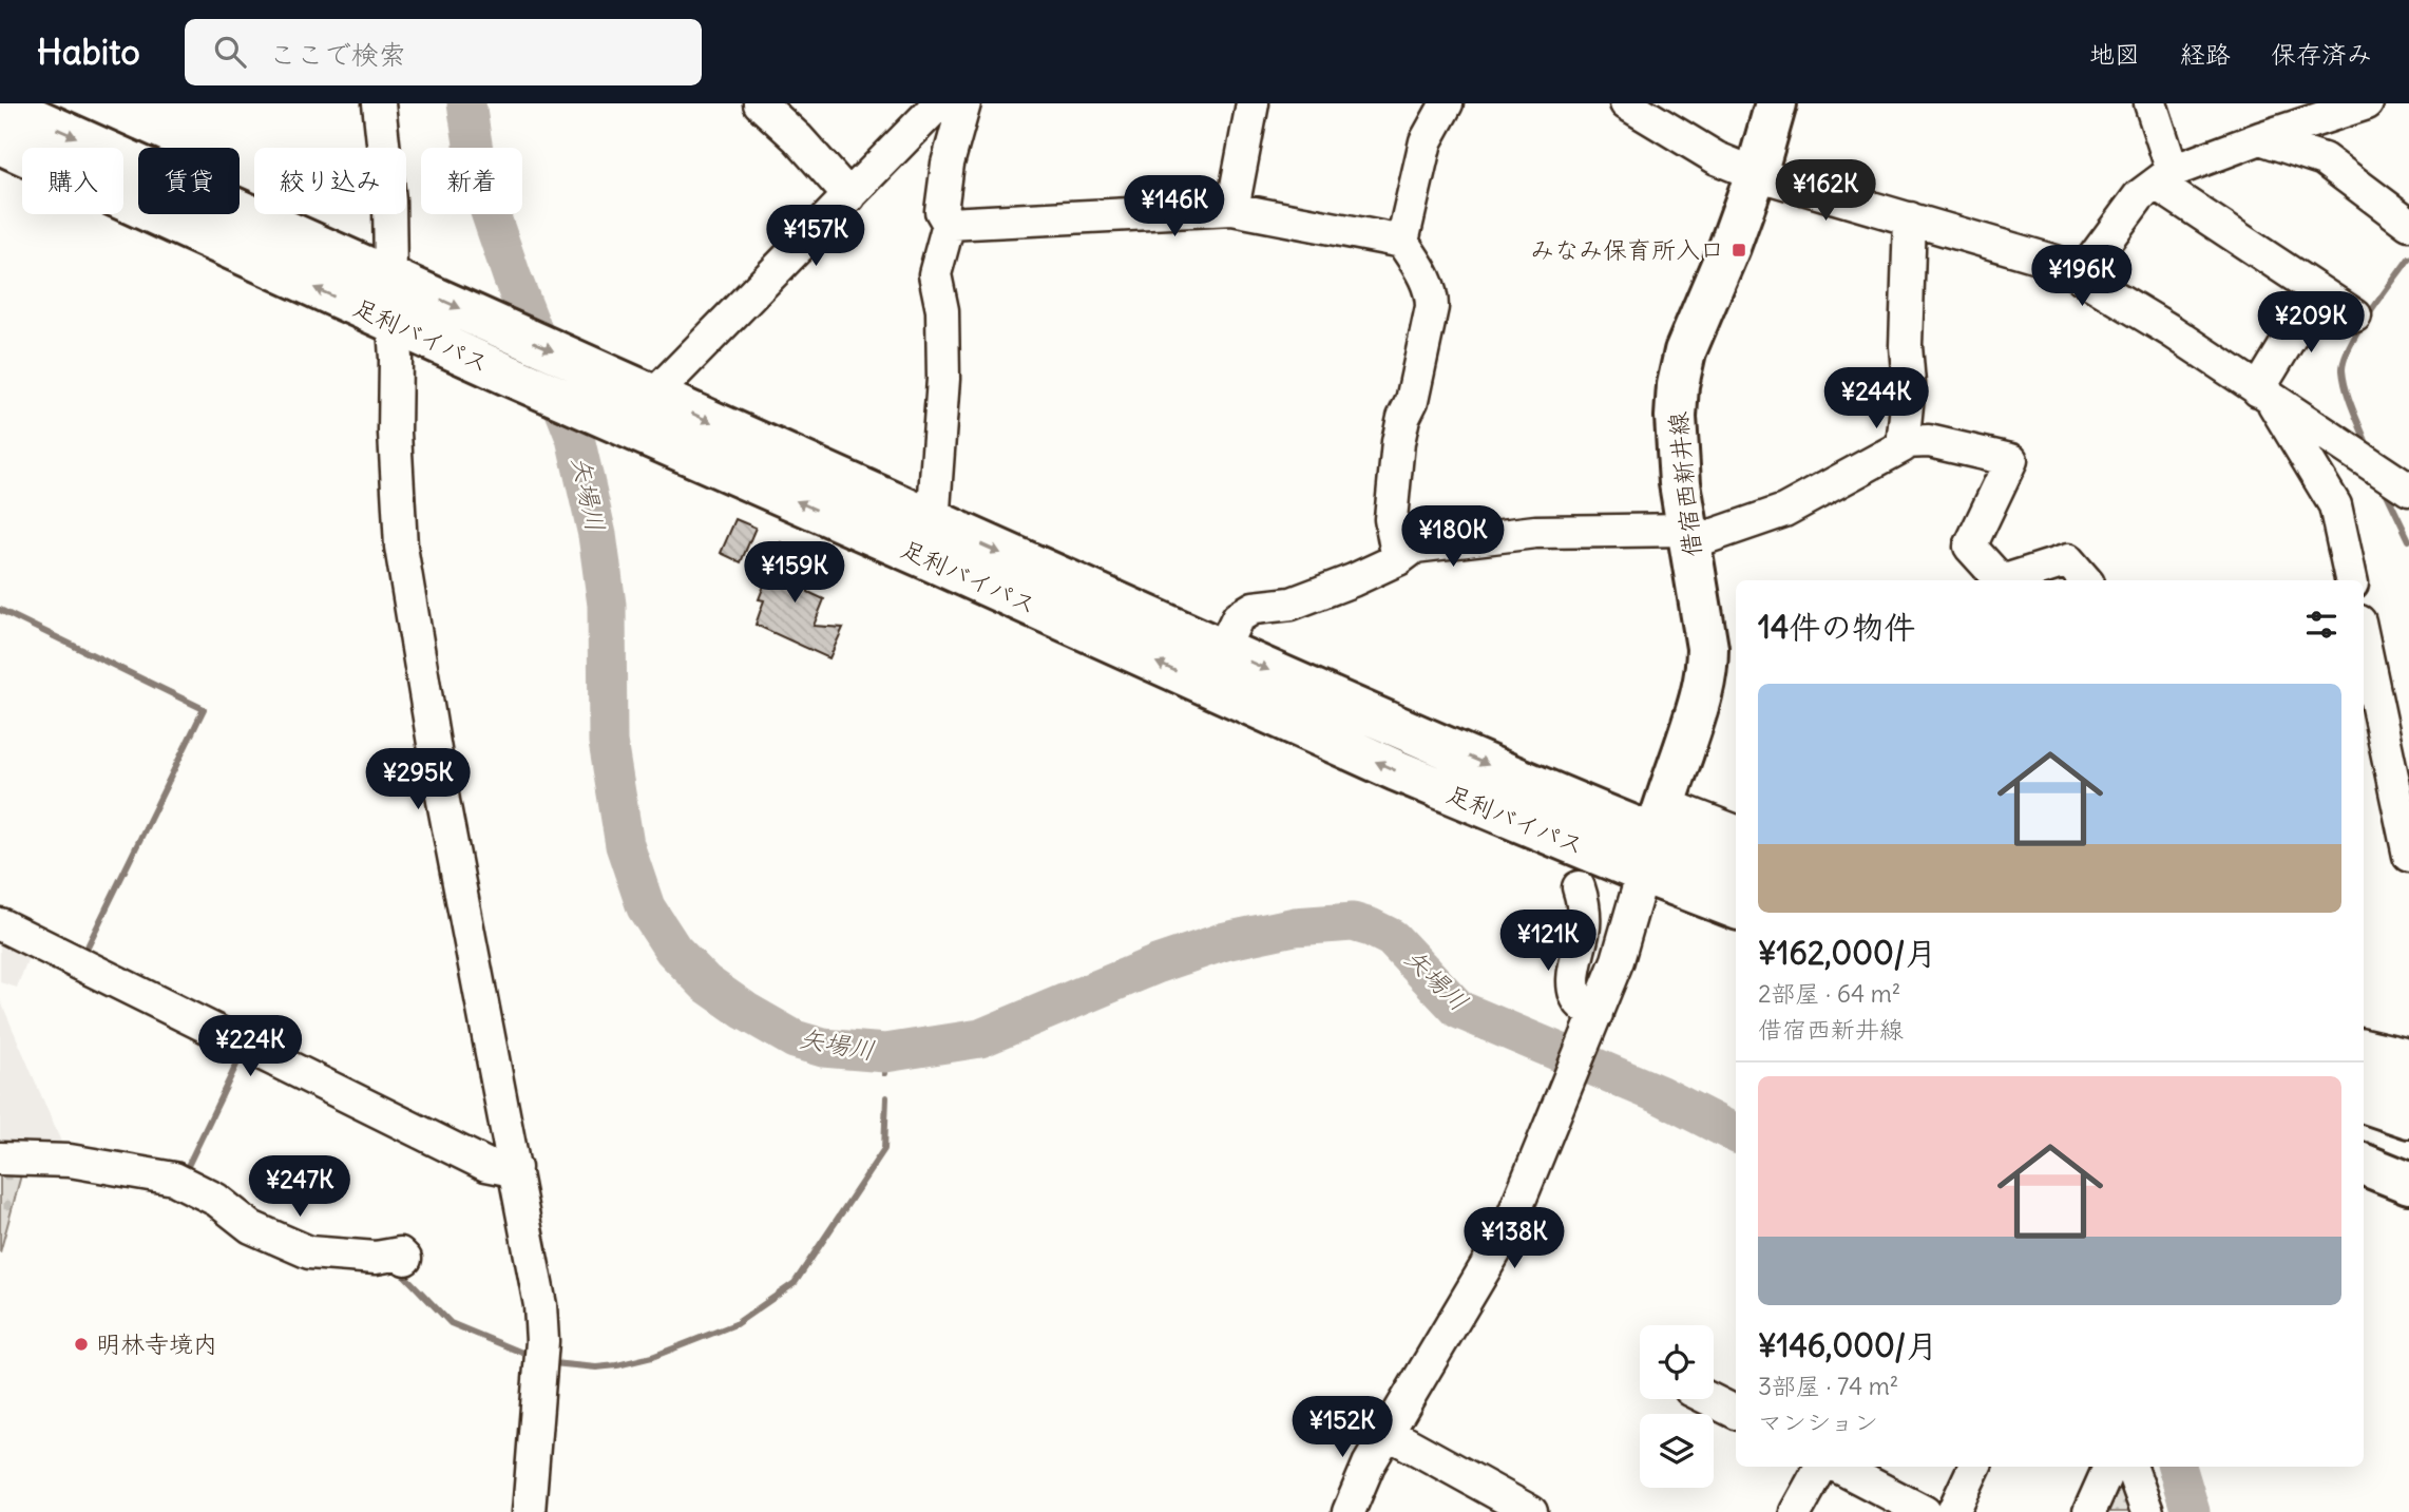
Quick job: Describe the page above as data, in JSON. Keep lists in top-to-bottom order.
{
  "streets": {
    "main road": ["足利バイパス", "借宿西新井線"]
  },
  "crossings": [
    ["足利バイパス", "借宿西新井線"]
  ],
  "water": ["矢場川"],
  "places": {
    "transit": ["みなみ保育所入口"],
    "other": ["明林寺境内"]
  },
  "page": {
    "header": "Habito",
    "search": "ここで検索",
    "nav": ["地図", "経路", "保存済み"],
    "chip": [
      "購入",
      "賃貸",
      "絞り込み",
      "新着"
    ],
    "price": [
      "¥162K",
      "¥146K",
      "¥157K",
      "¥196K",
      "¥209K",
      "¥244K",
      "¥180K",
      "¥159K",
      "¥295K",
      "¥121K",
      "¥224K",
      "¥247K",
      "¥138K",
      "¥152K"
    ],
    "heading": "14件の物件",
    "list": [
      {
        "name": "¥162,000/月",
        "note": "2部屋 · 64 m² · 借宿西新井線"
      },
      {
        "name": "¥146,000/月",
        "note": "3部屋 · 74 m² · マンション"
      }
    ]
  }
}
